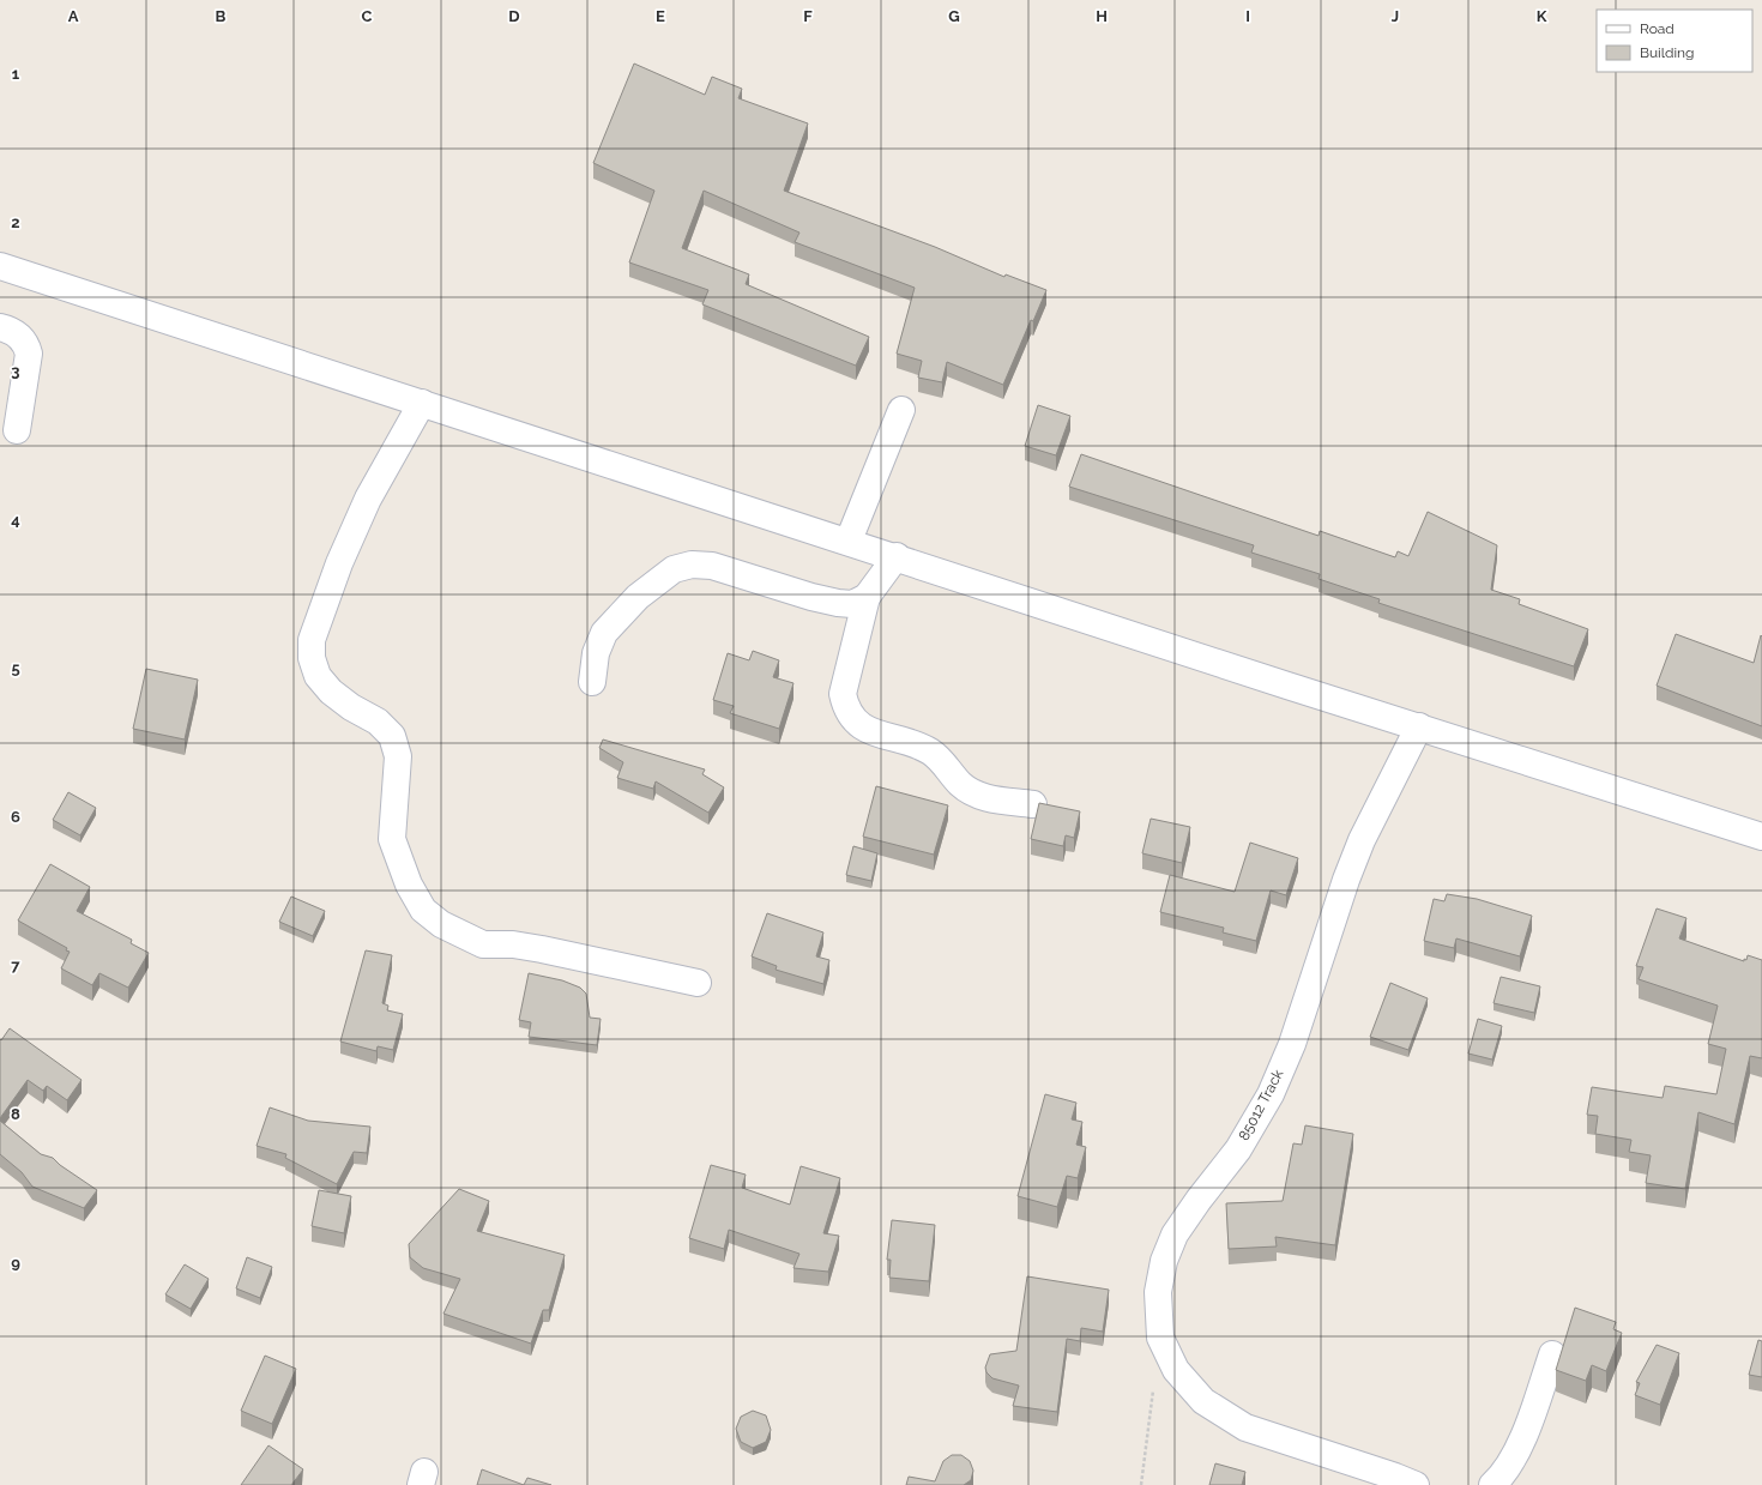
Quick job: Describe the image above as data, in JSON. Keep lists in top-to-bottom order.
{
  "streets": {
    "street": ["85012 Track"]
  },
  "legend": ["Road", "Building"],
  "grid": {
    "columns": [
      "A",
      "B",
      "C",
      "D",
      "E",
      "F",
      "G",
      "H",
      "I",
      "J",
      "K"
    ],
    "rows": [
      "1",
      "2",
      "3",
      "4",
      "5",
      "6",
      "7",
      "8",
      "9"
    ]
  }
}
